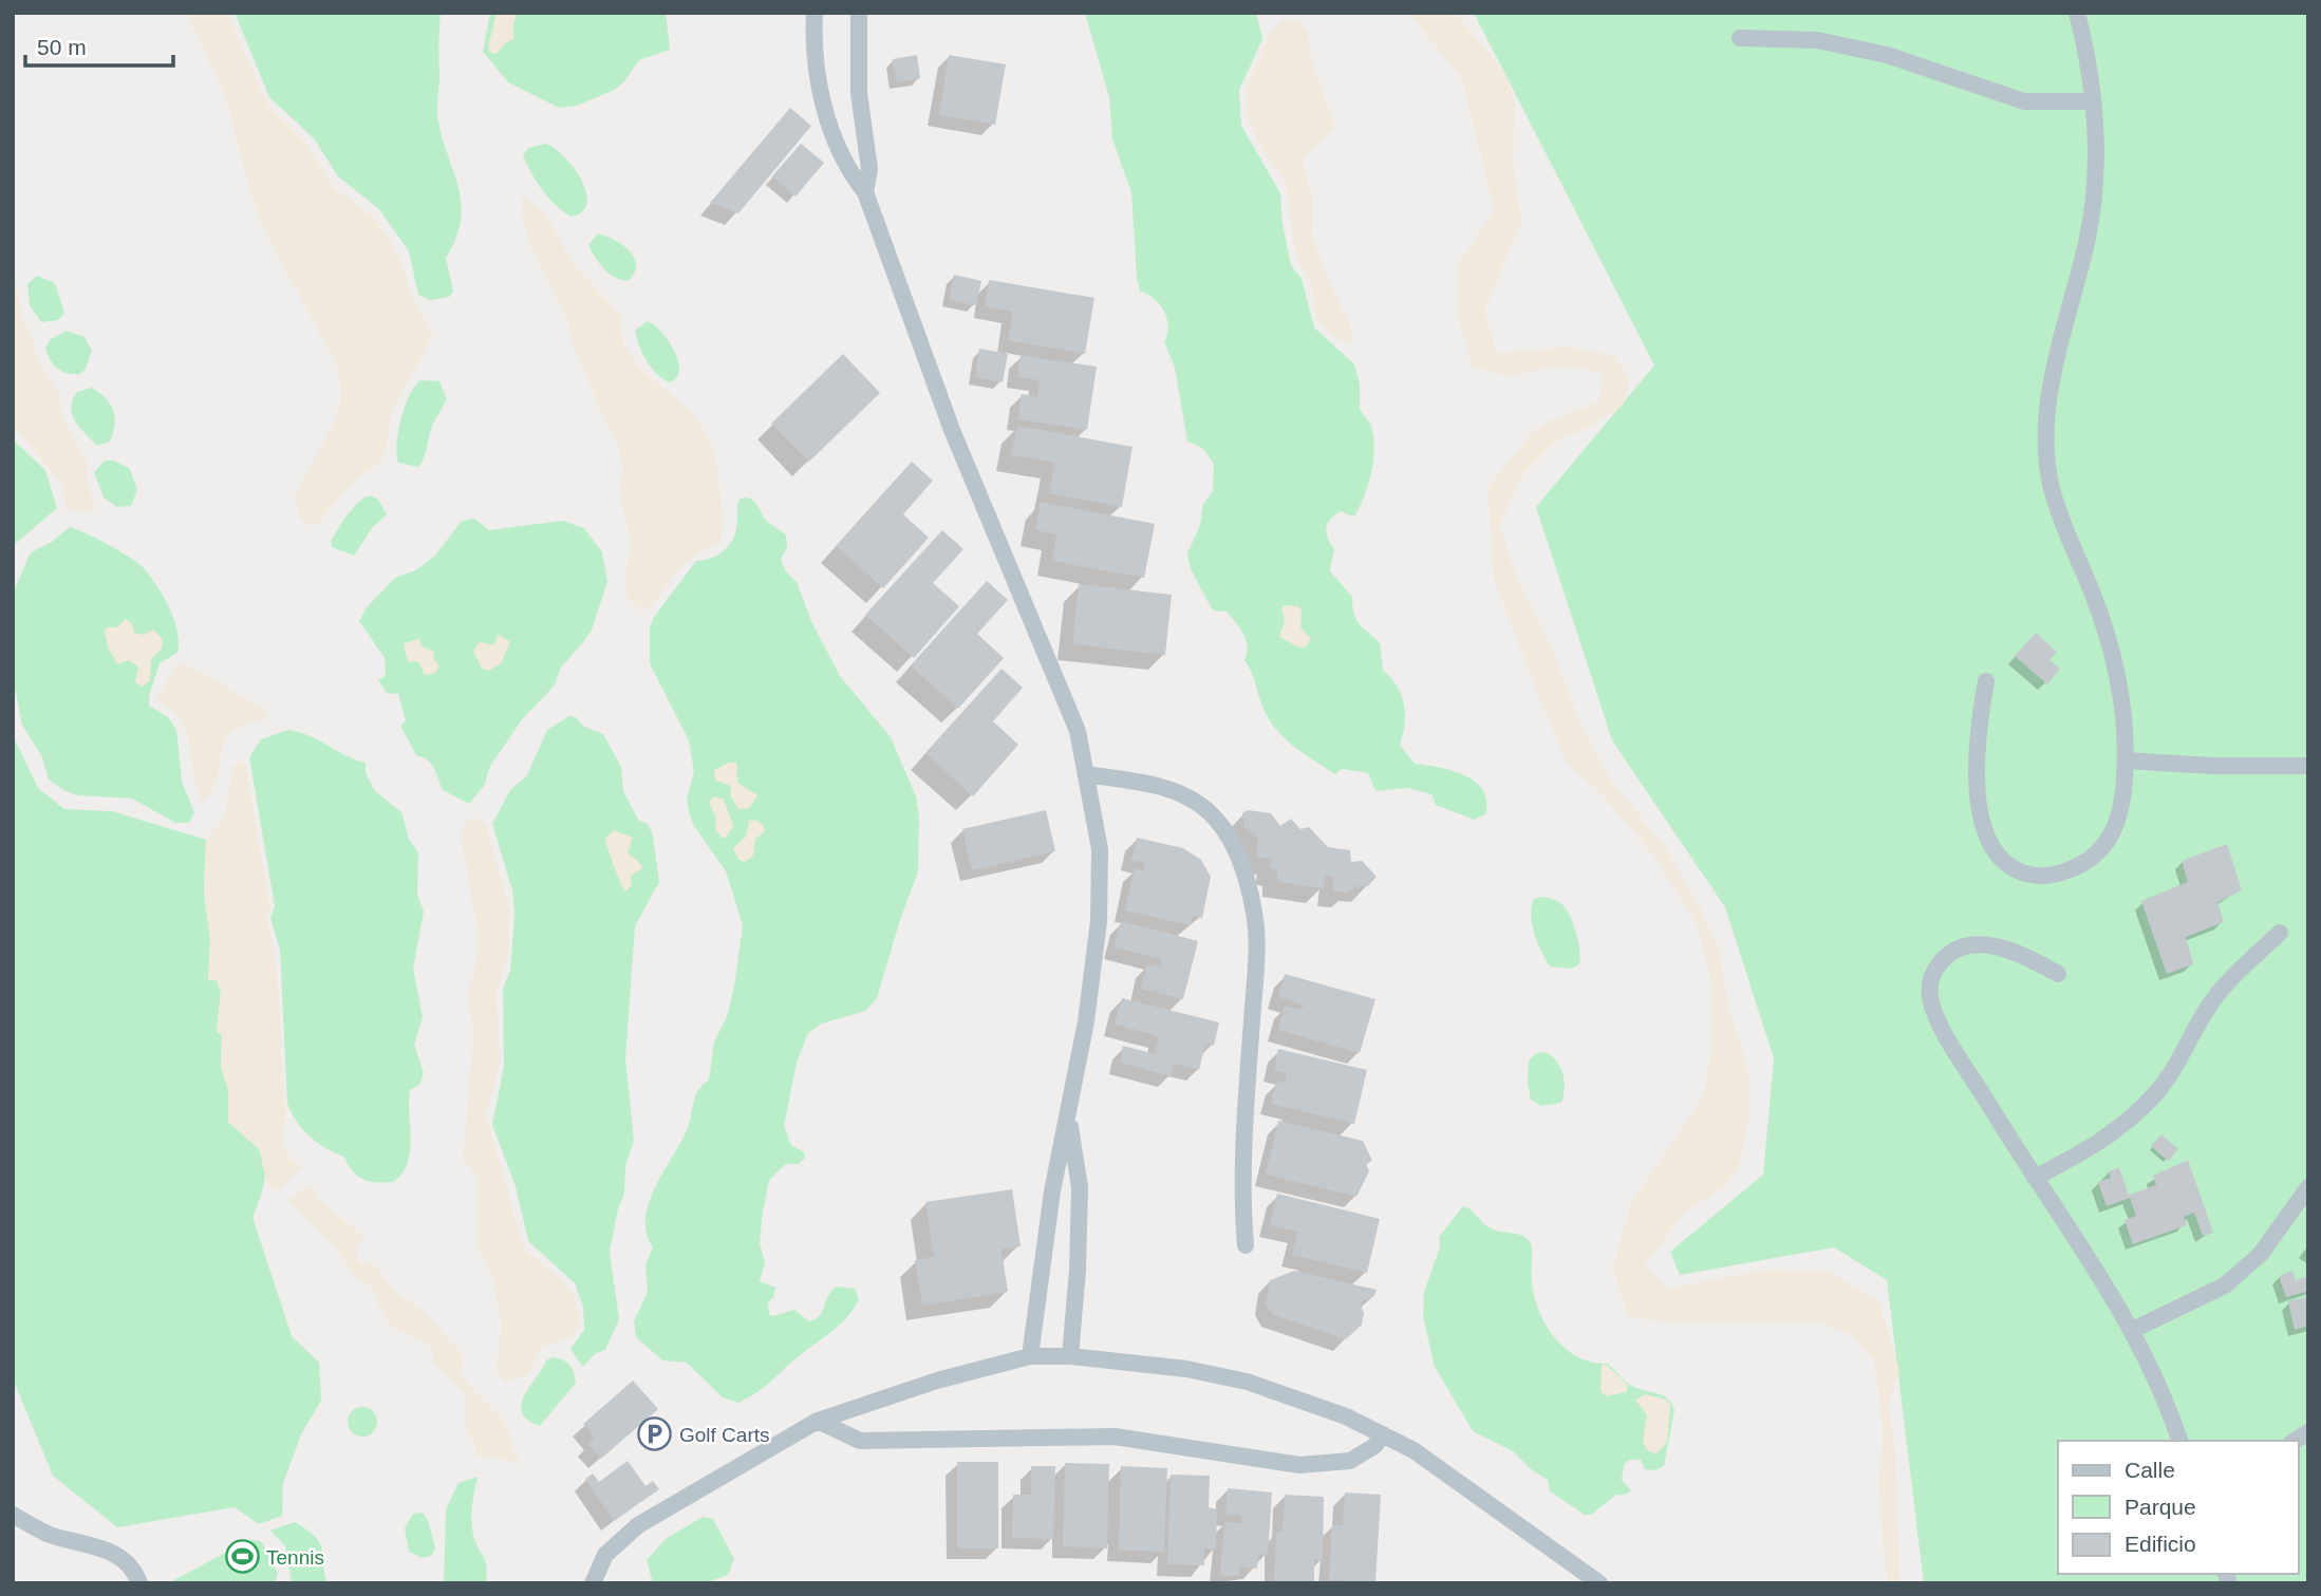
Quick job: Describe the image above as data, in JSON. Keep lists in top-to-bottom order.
{
  "places": {
    "parking": ["Golf Carts"],
    "sports": ["Tennis"]
  },
  "legend": ["Calle", "Parque", "Edificio"],
  "scale_bar": "50 m"
}
